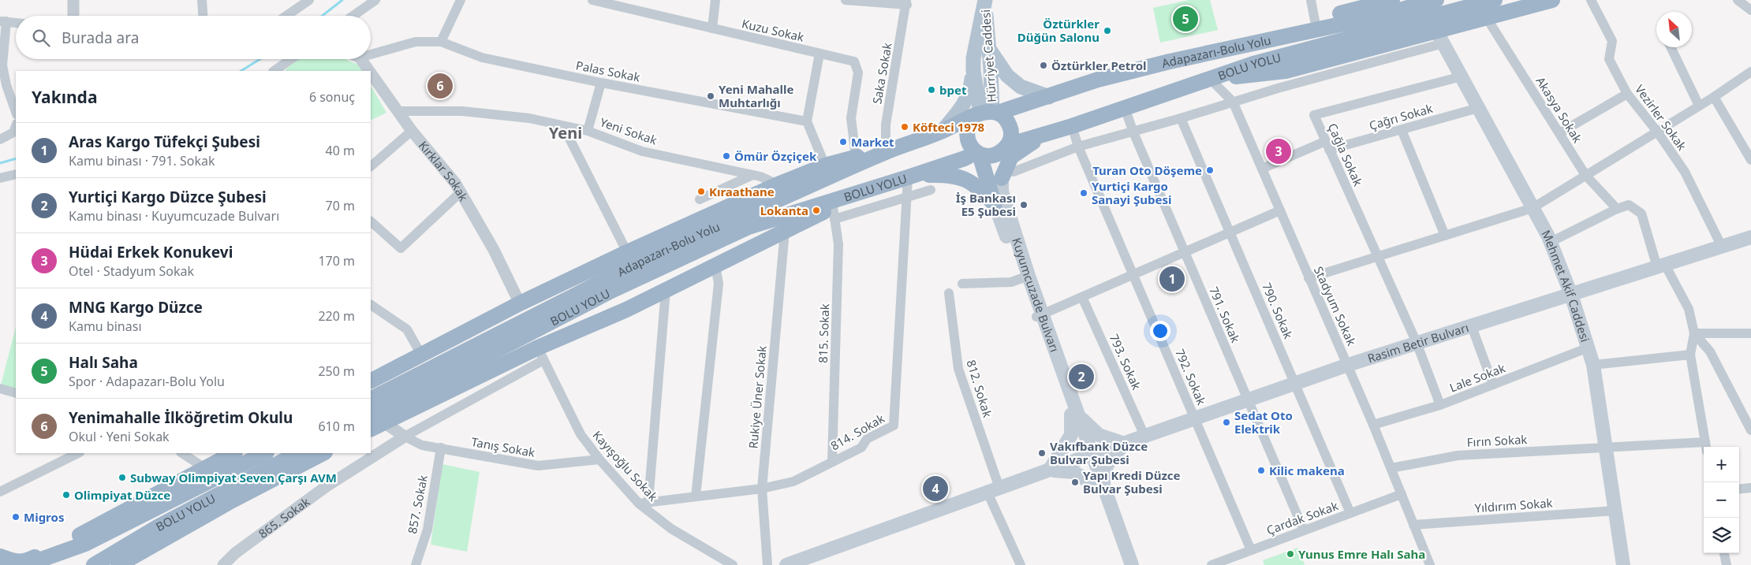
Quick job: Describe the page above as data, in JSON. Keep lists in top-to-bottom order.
{
  "streets": {
    "highway": ["Adapazarı-Bolu Yolu", "BOLU YOLU"],
    "main road": [
      "Hürriyet Caddesi",
      "Mehmet Akif Caddesi",
      "Kuyumcuzade Bulvarı",
      "Rasim Betir Bulvarı"
    ],
    "street": [
      "Kuzu Sokak",
      "Palas Sokak",
      "Saka Sokak",
      "Akasya Sokak",
      "Çağrı Sokak",
      "Vezirler Sokak",
      "Yeni Sokak",
      "Çağla Sokak",
      "Kırklar Sokak",
      "Stadyum Sokak",
      "790. Sokak",
      "791. Sokak",
      "815. Sokak",
      "793. Sokak",
      "792. Sokak",
      "Lale Sokak",
      "812. Sokak",
      "Rukiye Üner Sokak",
      "814. Sokak",
      "Fırın Sokak",
      "Tanış Sokak",
      "Kayışoğlu Sokak",
      "857. Sokak",
      "Yıldırım Sokak",
      "865. Sokak",
      "Çardak Sokak"
    ]
  },
  "crossings": [
    ["Adapazarı-Bolu Yolu", "Hürriyet Caddesi"],
    ["Adapazarı-Bolu Yolu", "BOLU YOLU"],
    ["Adapazarı-Bolu Yolu", "Saka Sokak"],
    ["Hürriyet Caddesi", "BOLU YOLU"],
    ["BOLU YOLU", "791. Sokak"],
    ["BOLU YOLU", "792. Sokak"],
    ["BOLU YOLU", "814. Sokak"],
    ["Çağrı Sokak", "Çağla Sokak"],
    ["Çağrı Sokak", "Mehmet Akif Caddesi"],
    ["Çağrı Sokak", "Stadyum Sokak"],
    ["Vezirler Sokak", "Rasim Betir Bulvarı"],
    ["Yeni Sokak", "Kırklar Sokak"],
    ["Çağla Sokak", "Mehmet Akif Caddesi"],
    ["Çağla Sokak", "Rasim Betir Bulvarı"],
    ["Çağla Sokak", "Lale Sokak"],
    ["Mehmet Akif Caddesi", "Rasim Betir Bulvarı"],
    ["Mehmet Akif Caddesi", "Lale Sokak"],
    ["Mehmet Akif Caddesi", "Fırın Sokak"],
    ["Mehmet Akif Caddesi", "Yıldırım Sokak"],
    ["Kuyumcuzade Bulvarı", "Rasim Betir Bulvarı"],
    ["Stadyum Sokak", "Rasim Betir Bulvarı"],
    ["Stadyum Sokak", "Lale Sokak"],
    ["Stadyum Sokak", "Fırın Sokak"],
    ["Stadyum Sokak", "Yıldırım Sokak"],
    ["Stadyum Sokak", "Çardak Sokak"],
    ["790. Sokak", "Rasim Betir Bulvarı"],
    ["790. Sokak", "Çardak Sokak"],
    ["791. Sokak", "Rasim Betir Bulvarı"],
    ["791. Sokak", "Çardak Sokak"],
    ["815. Sokak", "814. Sokak"],
    ["Rasim Betir Bulvarı", "793. Sokak"],
    ["Rasim Betir Bulvarı", "792. Sokak"],
    ["Rasim Betir Bulvarı", "812. Sokak"],
    ["792. Sokak", "Çardak Sokak"],
    ["Rukiye Üner Sokak", "814. Sokak"],
    ["814. Sokak", "Kayışoğlu Sokak"],
    ["Tanış Sokak", "Kayışoğlu Sokak"],
    ["Tanış Sokak", "857. Sokak"],
    ["Tanış Sokak", "865. Sokak"]
  ],
  "districts": ["Yeni"],
  "places": [
    "Öztürkler Düğün Salonu",
    "Öztürkler Petrol",
    "bpet",
    "Yeni Mahalle Muhtarlığı",
    "Köfteci 1978",
    "Market",
    "Ömür Özçiçek",
    "Turan Oto Döşeme",
    "Kıraathane",
    "Yurtiçi Kargo Sanayi Şubesi",
    "İş Bankası E5 Şubesi",
    "Lokanta",
    "Sedat Oto Elektrik",
    "Vakıfbank Düzce Bulvar Şubesi",
    "Kilic makena",
    "Subway Olimpiyat Seven Çarşı AVM",
    "Yapı Kredi Düzce Bulvar Şubesi",
    "Olimpiyat Düzce",
    "Migros",
    "Yunus Emre Halı Saha"
  ],
  "north": "top left",
  "page": {
    "pins": [
      "5",
      "6",
      "3",
      "1",
      "2",
      "4"
    ],
    "search": "Burada ara",
    "heading": ["Yakında", "6 sonuç"],
    "list": [
      {
        "mark": "1",
        "name": "Aras Kargo Tüfekçi Şubesi",
        "note": "Kamu binası · 791. Sokak",
        "value": "40 m"
      },
      {
        "mark": "2",
        "name": "Yurtiçi Kargo Düzce Şubesi",
        "note": "Kamu binası · Kuyumcuzade Bulvarı",
        "value": "70 m"
      },
      {
        "mark": "3",
        "name": "Hüdai Erkek Konukevi",
        "note": "Otel · Stadyum Sokak",
        "value": "170 m"
      },
      {
        "mark": "4",
        "name": "MNG Kargo Düzce",
        "note": "Kamu binası",
        "value": "220 m"
      },
      {
        "mark": "5",
        "name": "Halı Saha",
        "note": "Spor · Adapazarı-Bolu Yolu",
        "value": "250 m"
      },
      {
        "mark": "6",
        "name": "Yenimahalle İlköğretim Okulu",
        "note": "Okul · Yeni Sokak",
        "value": "610 m"
      }
    ],
    "map_buttons": ["+", "−"]
  }
}
